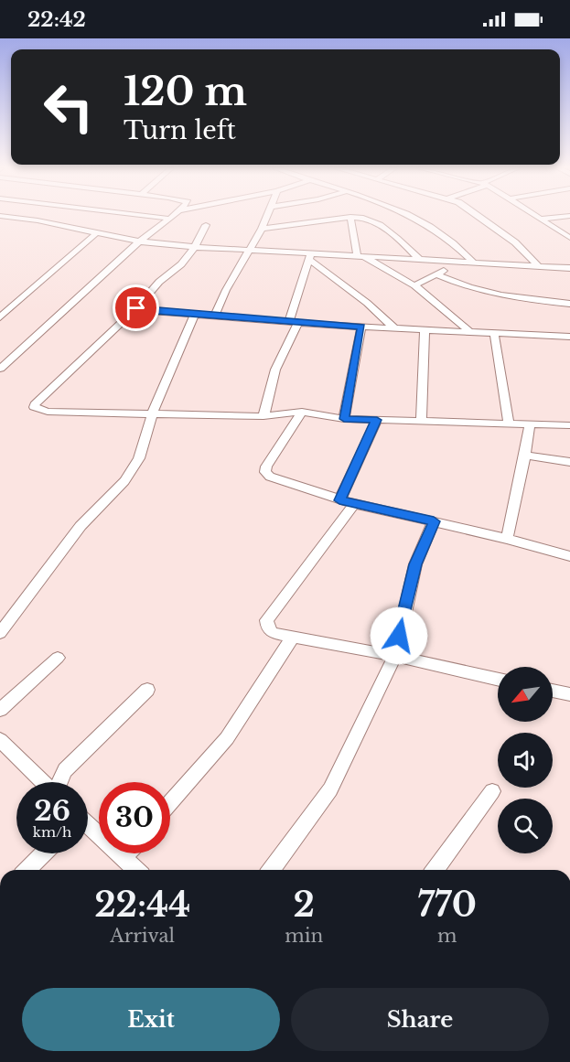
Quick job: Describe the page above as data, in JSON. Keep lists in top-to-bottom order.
{
  "north": "bottom left",
  "page": {
    "status": "22:42",
    "turn": ["120 m", "Turn left"],
    "speed": "26 km/h",
    "limit": "30",
    "eta": [
      "22:44",
      "Arrival",
      "2",
      "min",
      "770",
      "m"
    ],
    "buttons": ["Exit", "Share"]
  }
}
